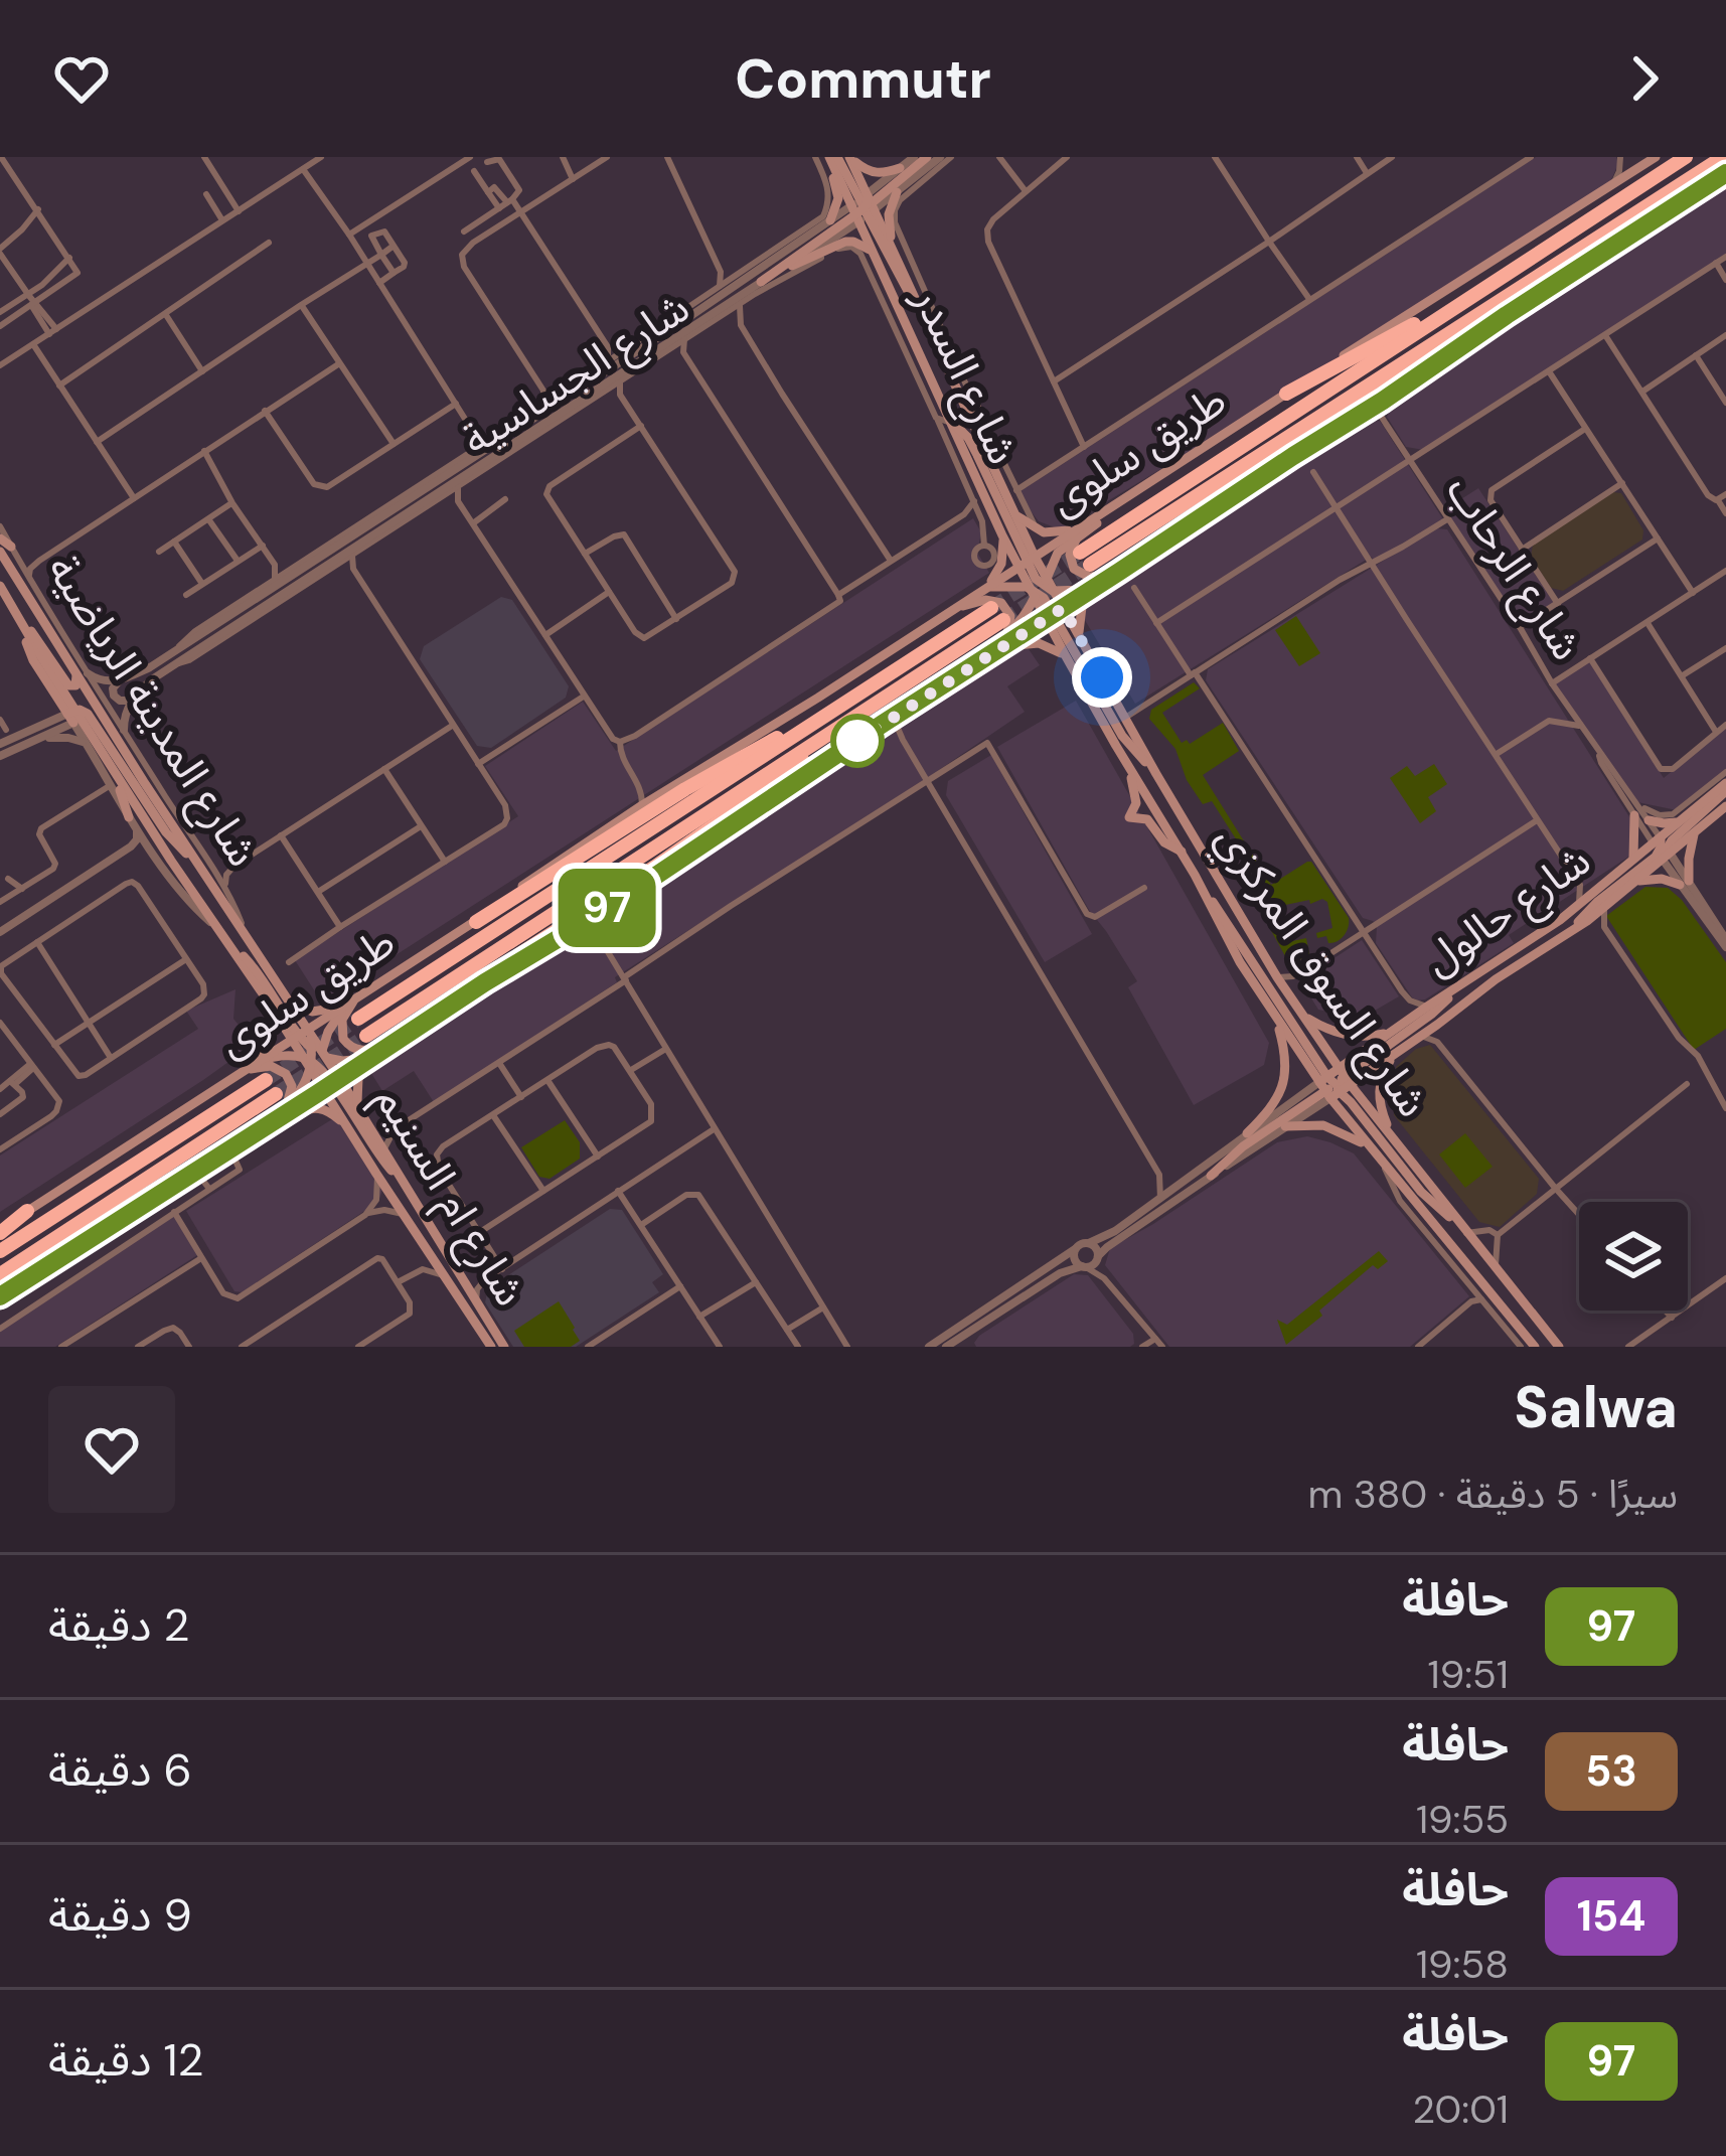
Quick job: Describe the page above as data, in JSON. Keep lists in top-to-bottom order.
{
  "streets": {
    "highway": ["طريق سلوى"],
    "main road": [
      "شارع السدر",
      "شارع المدينة الرياضية",
      "شارع حالول",
      "شارع السوق المركزي",
      "شارع ام السنيم"
    ],
    "street": ["شارع الجساسية", "شارع الرحاب"]
  },
  "crossings": [
    ["شارع الجساسية", "شارع السدر"],
    ["شارع السدر", "طريق سلوى"],
    ["شارع السدر", "شارع السوق المركزي"],
    ["طريق سلوى", "شارع المدينة الرياضية"],
    ["شارع الرحاب", "شارع حالول"],
    ["شارع المدينة الرياضية", "شارع ام السنيم"],
    ["شارع حالول", "شارع السوق المركزي"]
  ],
  "lines": ["bus line 97"],
  "page": {
    "header": "Commutr",
    "on_map": "97",
    "heading": ["Salwa", "سيرًا · 5 دقيقة · 380 m"],
    "list": [
      {
        "mark": "97",
        "name": "حافلة",
        "note": "19:51",
        "value": "2 دقيقة"
      },
      {
        "mark": "53",
        "name": "حافلة",
        "note": "19:55",
        "value": "6 دقيقة"
      },
      {
        "mark": "154",
        "name": "حافلة",
        "note": "19:58",
        "value": "9 دقيقة"
      },
      {
        "mark": "97",
        "name": "حافلة",
        "note": "20:01",
        "value": "12 دقيقة"
      }
    ]
  }
}
